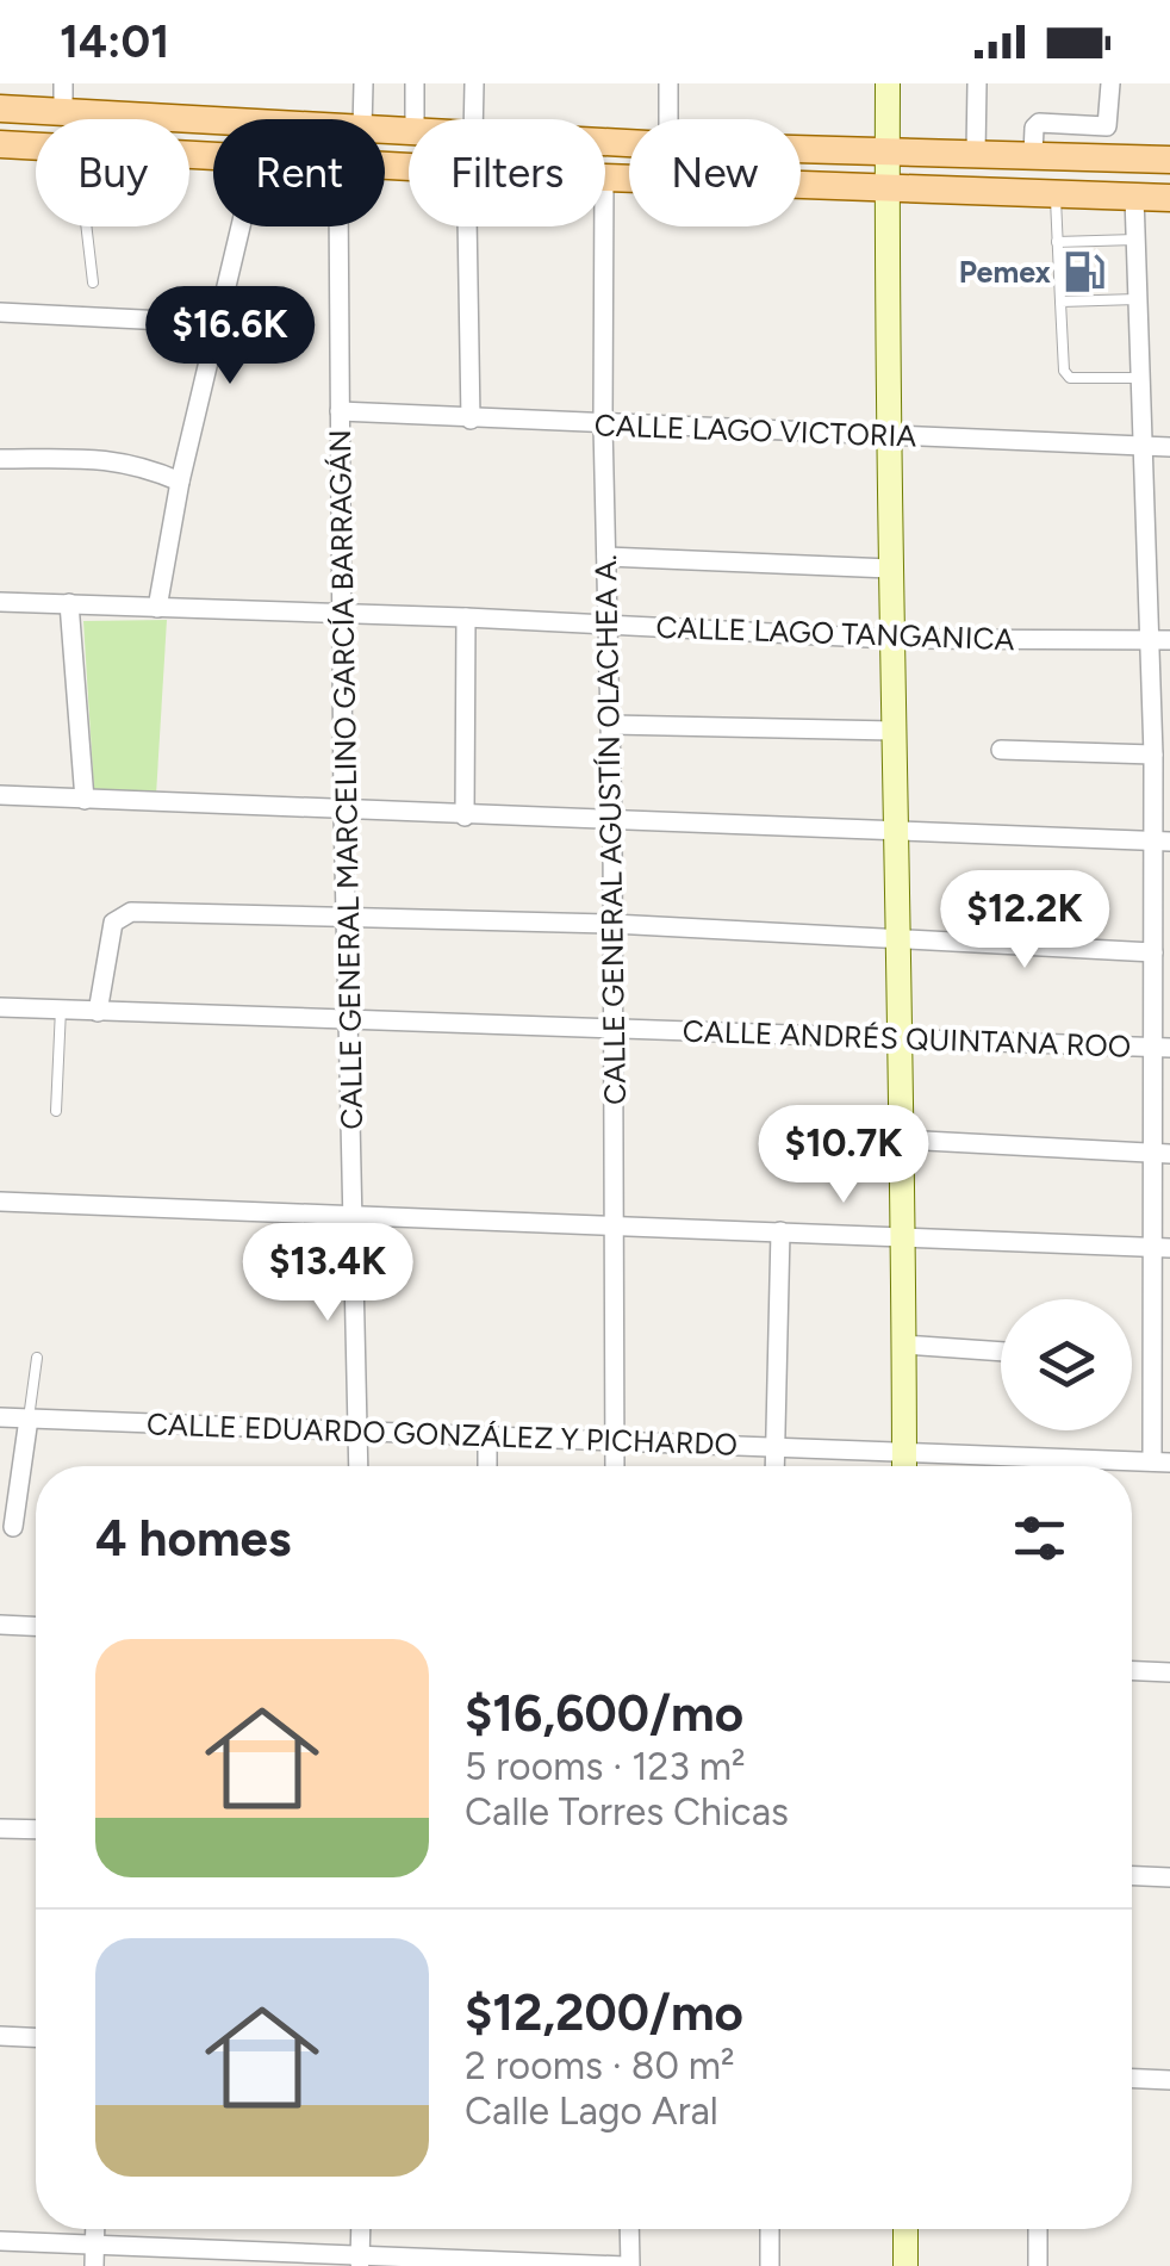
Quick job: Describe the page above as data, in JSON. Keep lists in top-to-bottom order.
{
  "streets": {
    "street": [
      "CALLE LAGO VICTORIA",
      "CALLE LAGO TANGANICA",
      "CALLE GENERAL MARCELINO GARCÍA BARRAGÁN",
      "CALLE GENERAL AGUSTÍN OLACHEA A.",
      "CALLE ANDRÉS QUINTANA ROO",
      "CALLE EDUARDO GONZÁLEZ Y PICHARDO"
    ]
  },
  "crossings": [
    ["CALLE LAGO VICTORIA", "CALLE GENERAL MARCELINO GARCÍA BARRAGÁN"],
    ["CALLE LAGO VICTORIA", "CALLE GENERAL AGUSTÍN OLACHEA A."],
    ["CALLE LAGO TANGANICA", "CALLE GENERAL MARCELINO GARCÍA BARRAGÁN"],
    ["CALLE LAGO TANGANICA", "CALLE GENERAL AGUSTÍN OLACHEA A."],
    ["CALLE GENERAL MARCELINO GARCÍA BARRAGÁN", "CALLE ANDRÉS QUINTANA ROO"],
    ["CALLE GENERAL MARCELINO GARCÍA BARRAGÁN", "CALLE EDUARDO GONZÁLEZ Y PICHARDO"],
    ["CALLE GENERAL AGUSTÍN OLACHEA A.", "CALLE ANDRÉS QUINTANA ROO"],
    ["CALLE GENERAL AGUSTÍN OLACHEA A.", "CALLE EDUARDO GONZÁLEZ Y PICHARDO"]
  ],
  "places": {
    "fuel station": ["Pemex"]
  },
  "page": {
    "status": "14:01",
    "chip": [
      "Buy",
      "Rent",
      "Filters",
      "New"
    ],
    "price": [
      "$16.6K",
      "$12.2K",
      "$10.7K",
      "$13.4K"
    ],
    "heading": "4 homes",
    "list": [
      {
        "name": "$16,600/mo",
        "note": "5 rooms · 123 m² · Calle Torres Chicas"
      },
      {
        "name": "$12,200/mo",
        "note": "2 rooms · 80 m² · Calle Lago Aral"
      }
    ]
  }
}
